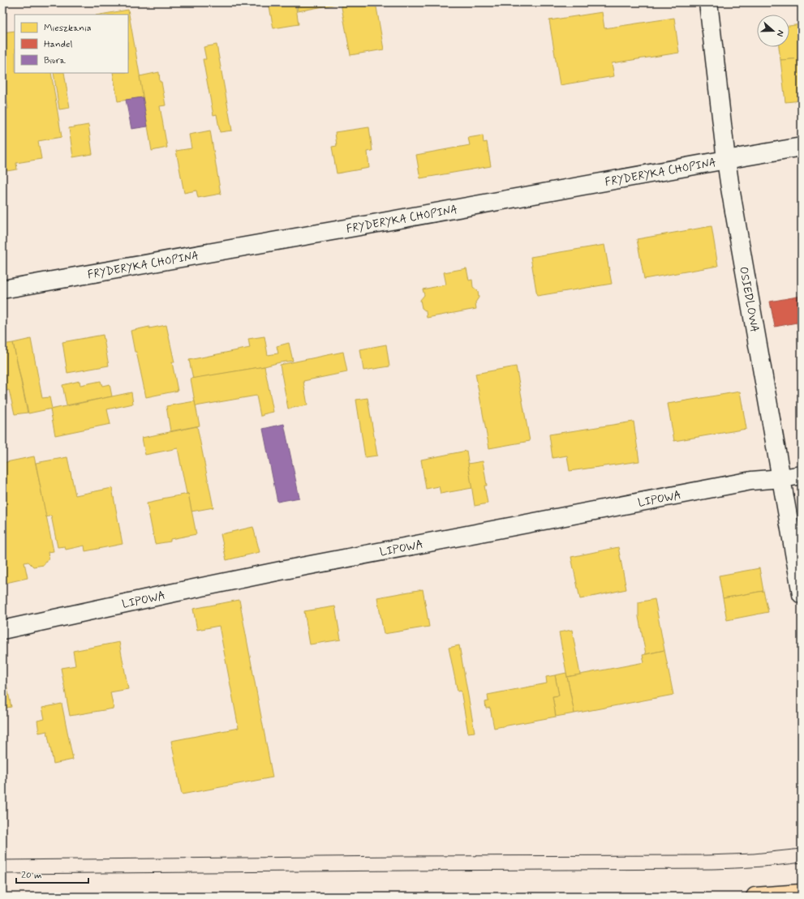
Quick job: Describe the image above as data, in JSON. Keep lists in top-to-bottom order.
{
  "streets": {
    "street": ["FRYDERYKA CHOPINA", "OSIEDLOWA", "LIPOWA"]
  },
  "crossings": [
    ["FRYDERYKA CHOPINA", "OSIEDLOWA"],
    ["OSIEDLOWA", "LIPOWA"]
  ],
  "legend": ["Mieszkania", "Handel", "Biura"],
  "scale_bar": "20 m",
  "north": "right"
}
